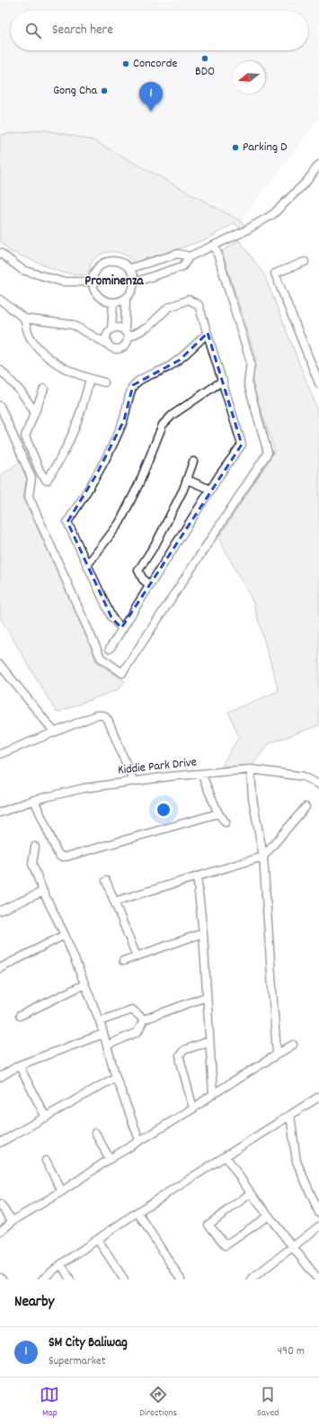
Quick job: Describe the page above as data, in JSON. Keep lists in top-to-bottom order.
{
  "streets": {
    "street": ["Kiddie Park Drive"]
  },
  "districts": ["Prominenza"],
  "places": [
    "BDO",
    "Concorde",
    "Gong Cha",
    "Parking D"
  ],
  "north": "left",
  "page": {
    "search": "Search here",
    "pins": "1",
    "heading": "Nearby",
    "list": [
      {
        "mark": "1",
        "name": "SM City Baliwag",
        "note": "Supermarket",
        "value": "490 m"
      }
    ],
    "nav": ["Map", "Directions", "Saved"]
  }
}
